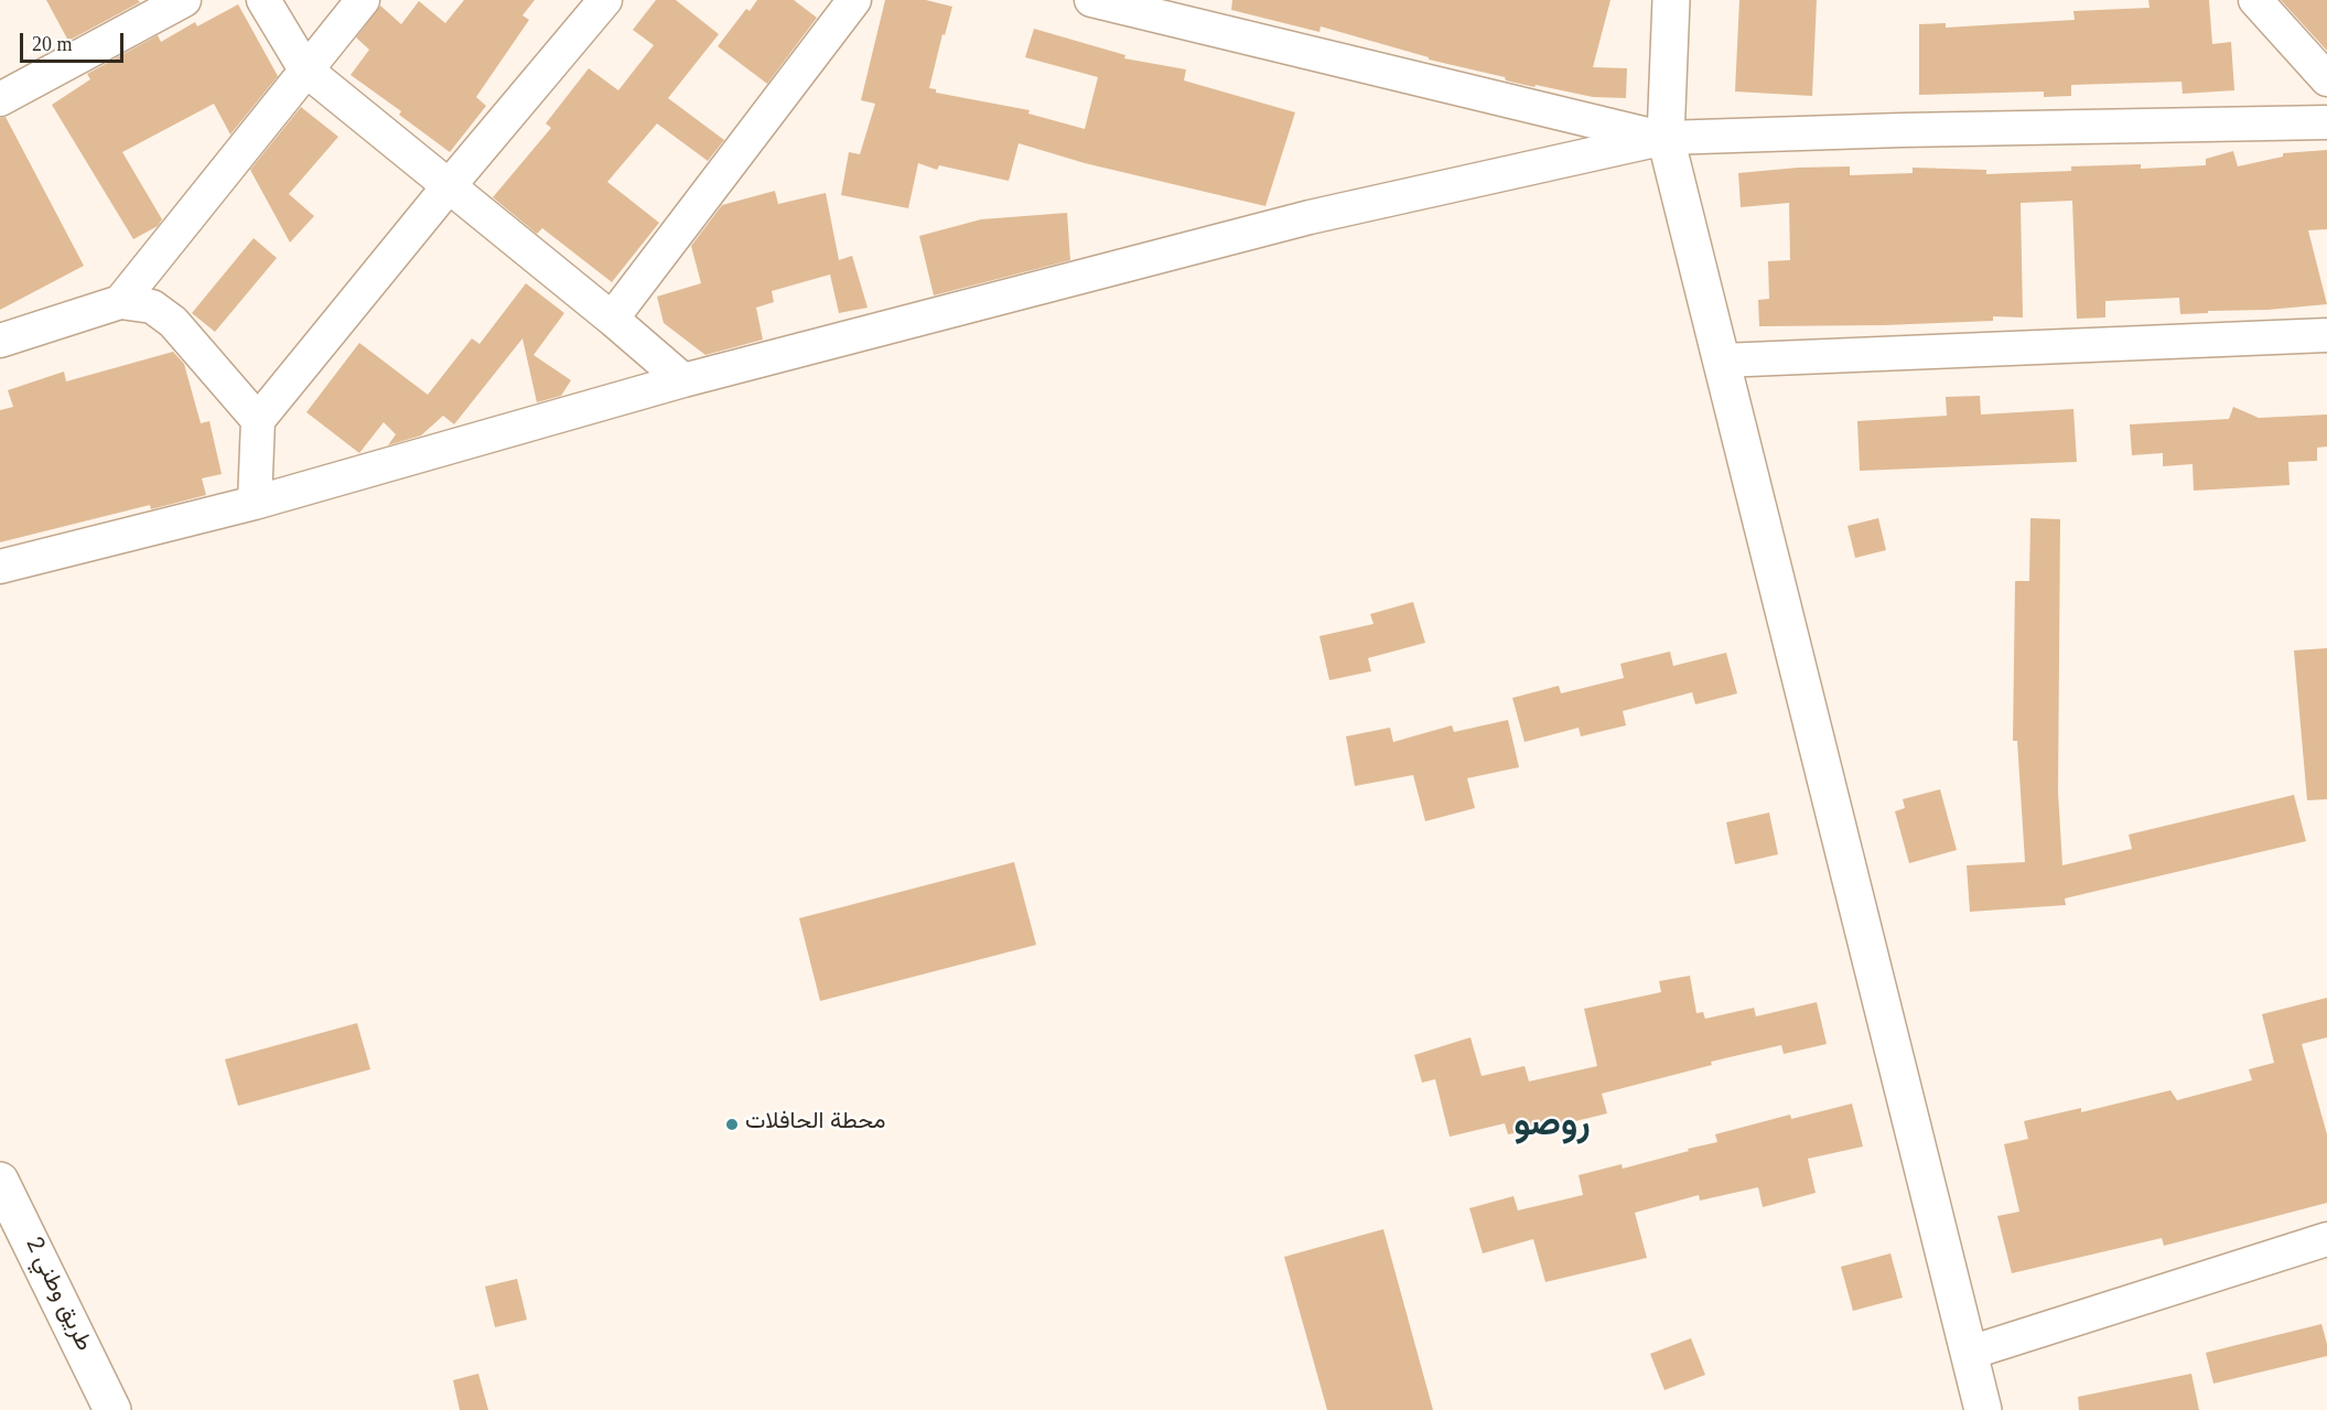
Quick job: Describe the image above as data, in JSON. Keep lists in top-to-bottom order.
{
  "streets": {
    "main road": ["طريق وطني 2"]
  },
  "districts": ["روصو"],
  "places": ["محطة الحافلات"],
  "scale_bar": "20 m"
}
